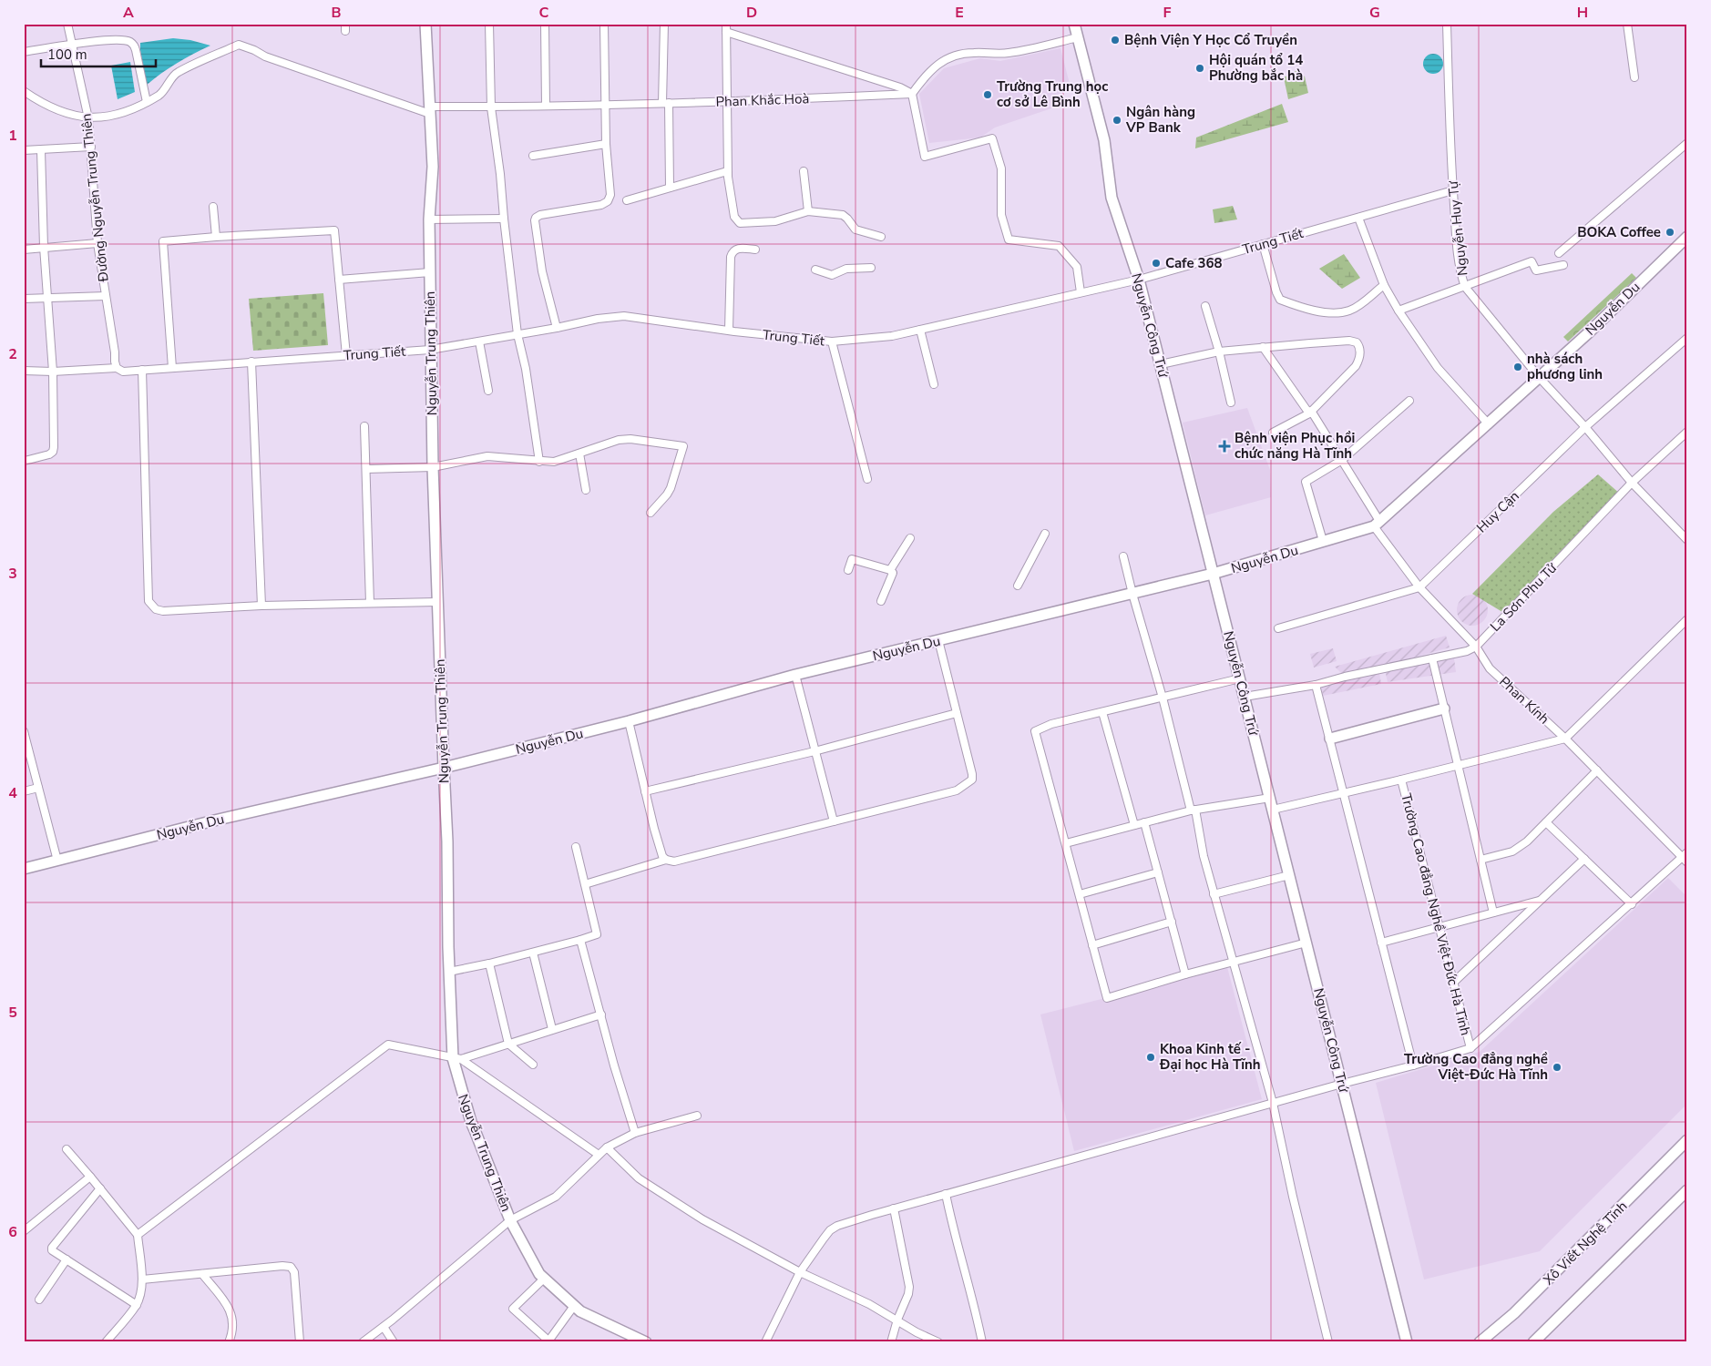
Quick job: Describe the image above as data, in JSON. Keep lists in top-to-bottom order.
{
  "streets": {
    "main road": [
      "Nguyễn Du",
      "Nguyễn Công Trứ",
      "Nguyễn Trung Thiên",
      "Xô Viết Nghệ Tĩnh"
    ],
    "street": [
      "Phan Khắc Hoà",
      "Đường Nguyễn Trung Thiên",
      "Nguyễn Huy Tự",
      "Trung Tiết",
      "Huy Cận",
      "La Sơn Phu Tử",
      "Phan Kính",
      "Trường Cao đẳng Nghề Việt Đức Hà Tĩnh"
    ]
  },
  "crossings": [
    ["Phan Khắc Hoà", "Đường Nguyễn Trung Thiên"],
    ["Phan Khắc Hoà", "Nguyễn Trung Thiên"],
    ["Đường Nguyễn Trung Thiên", "Trung Tiết"],
    ["Nguyễn Huy Tự", "Trung Tiết"],
    ["Nguyễn Huy Tự", "Nguyễn Du"],
    ["Nguyễn Huy Tự", "Huy Cận"],
    ["Nguyễn Huy Tự", "La Sơn Phu Tử"],
    ["Trung Tiết", "Nguyễn Công Trứ"],
    ["Trung Tiết", "Nguyễn Trung Thiên"],
    ["Nguyễn Du", "Nguyễn Công Trứ"],
    ["Nguyễn Du", "Nguyễn Trung Thiên"],
    ["Nguyễn Du", "Phan Kính"],
    ["Nguyễn Công Trứ", "La Sơn Phu Tử"],
    ["Huy Cận", "Phan Kính"],
    ["La Sơn Phu Tử", "Phan Kính"]
  ],
  "places": {
    "other": [
      "Bệnh Viện Y Học Cổ Truyền",
      "Hội quán tổ 14 Phường bắc hà",
      "Trường Trung học cơ sở Lê Bình",
      "Ngân hàng VP Bank",
      "BOKA Coffee",
      "Cafe 368",
      "nhà sách phương linh",
      "Khoa Kinh tế - Đại học Hà Tĩnh",
      "Trường Cao đẳng nghề Việt-Đức Hà Tĩnh"
    ],
    "health": ["Bệnh viện Phục hồi chức năng Hà Tĩnh"]
  },
  "scale_bar": "100 m",
  "grid": {
    "columns": [
      "A",
      "B",
      "C",
      "D",
      "E",
      "F",
      "G",
      "H"
    ],
    "rows": [
      "1",
      "2",
      "3",
      "4",
      "5",
      "6"
    ]
  }
}
